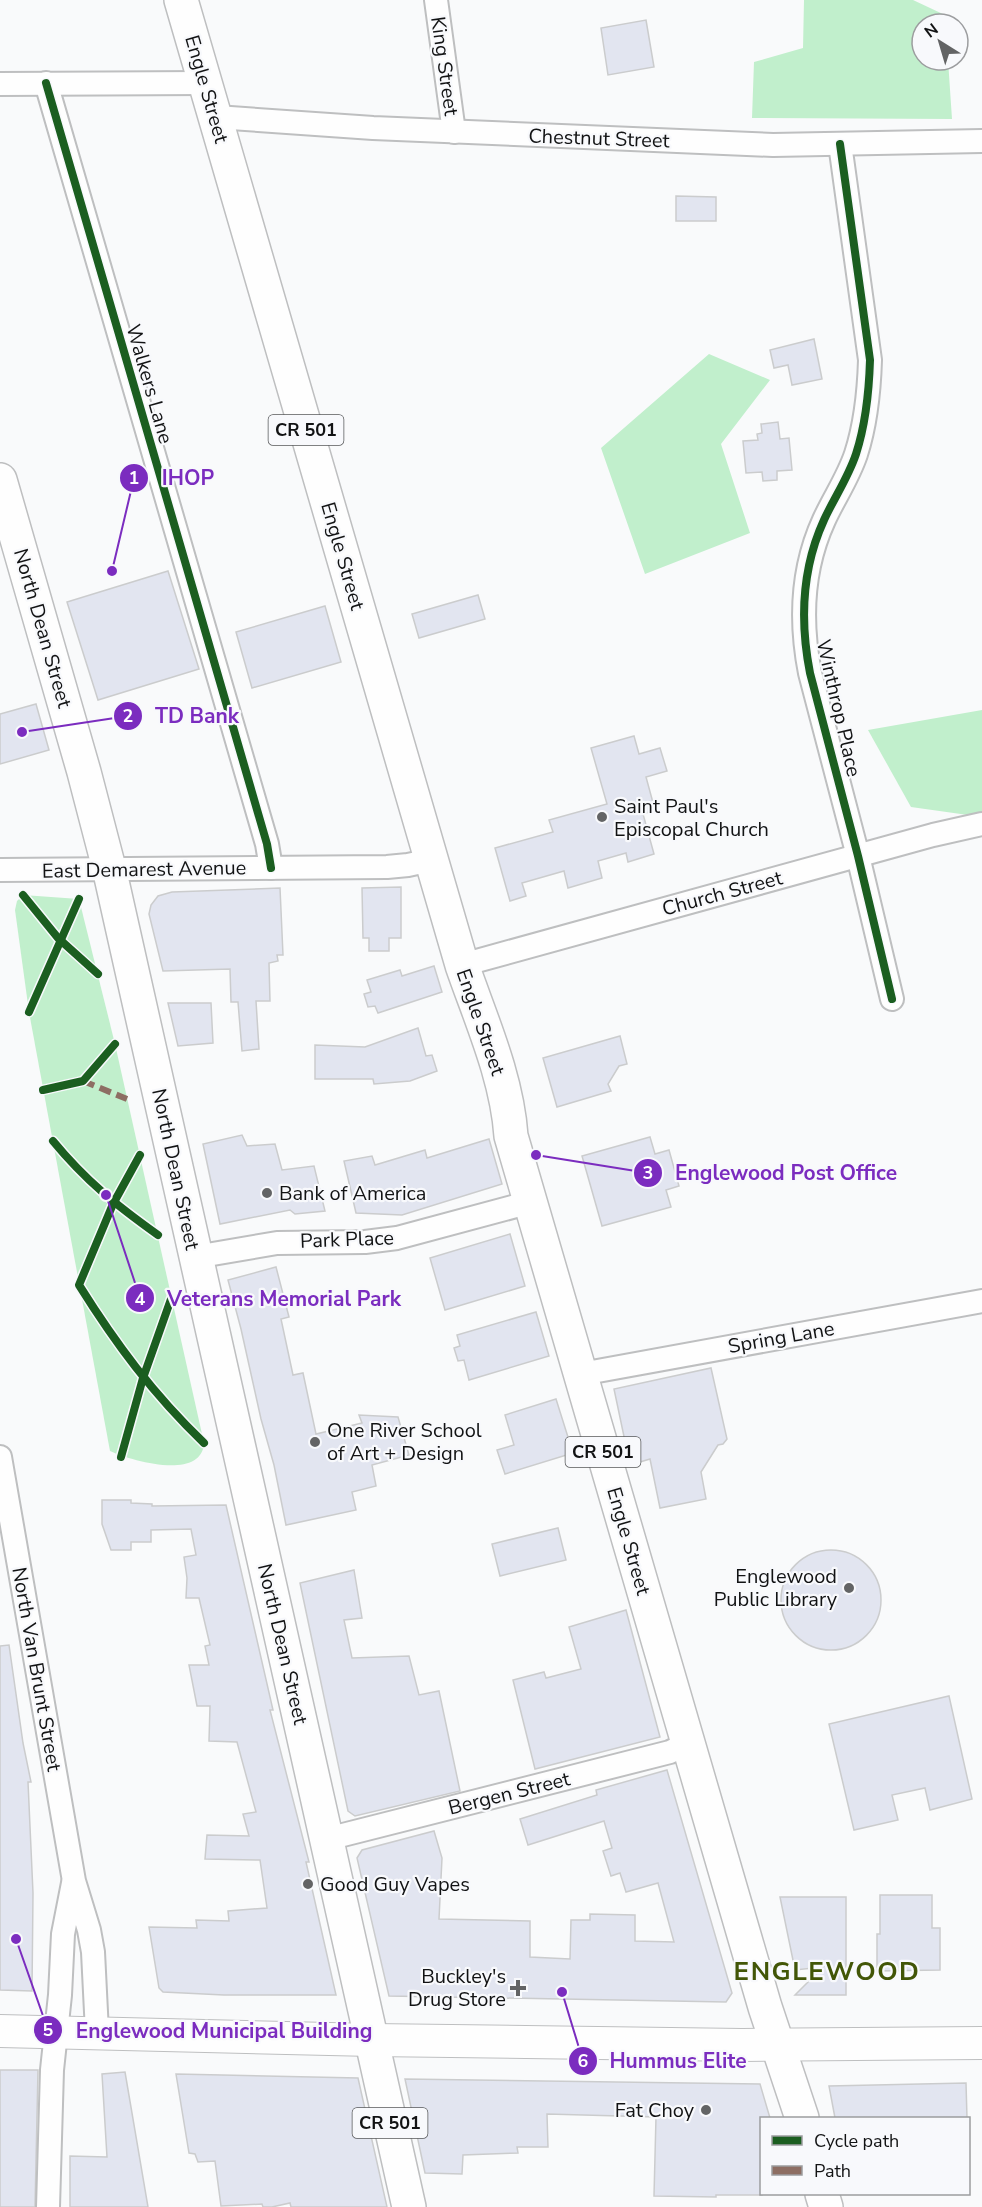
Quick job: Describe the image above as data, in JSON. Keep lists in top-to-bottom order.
{
  "streets": {
    "main road": ["Engle Street", "CR 501", "North Dean Street"],
    "street": [
      "King Street",
      "Chestnut Street",
      "Walkers Lane",
      "Winthrop Place",
      "East Demarest Avenue",
      "Church Street",
      "Park Place",
      "Spring Lane",
      "North Van Brunt Street",
      "Bergen Street"
    ]
  },
  "crossings": [
    ["King Street", "Chestnut Street"],
    ["Engle Street", "Chestnut Street"],
    ["Engle Street", "CR 501"],
    ["Engle Street", "East Demarest Avenue"],
    ["Engle Street", "Church Street"],
    ["Engle Street", "Park Place"],
    ["Engle Street", "Spring Lane"],
    ["Engle Street", "Bergen Street"],
    ["Chestnut Street", "Winthrop Place"],
    ["Walkers Lane", "East Demarest Avenue"],
    ["CR 501", "North Dean Street"],
    ["North Dean Street", "East Demarest Avenue"],
    ["North Dean Street", "Park Place"],
    ["North Dean Street", "Bergen Street"],
    ["Winthrop Place", "Church Street"]
  ],
  "districts": ["ENGLEWOOD"],
  "places": {
    "other": [
      "IHOP",
      "TD Bank",
      "Saint Paul's Episcopal Church",
      "Englewood Post Office",
      "Bank of America",
      "Veterans Memorial Park",
      "One River School of Art + Design",
      "Englewood Public Library",
      "Good Guy Vapes",
      "Englewood Municipal Building",
      "Hummus Elite",
      "Fat Choy"
    ],
    "health": ["Buckley's Drug Store"]
  },
  "legend": ["Cycle path", "Path"],
  "north": "top left"
}
